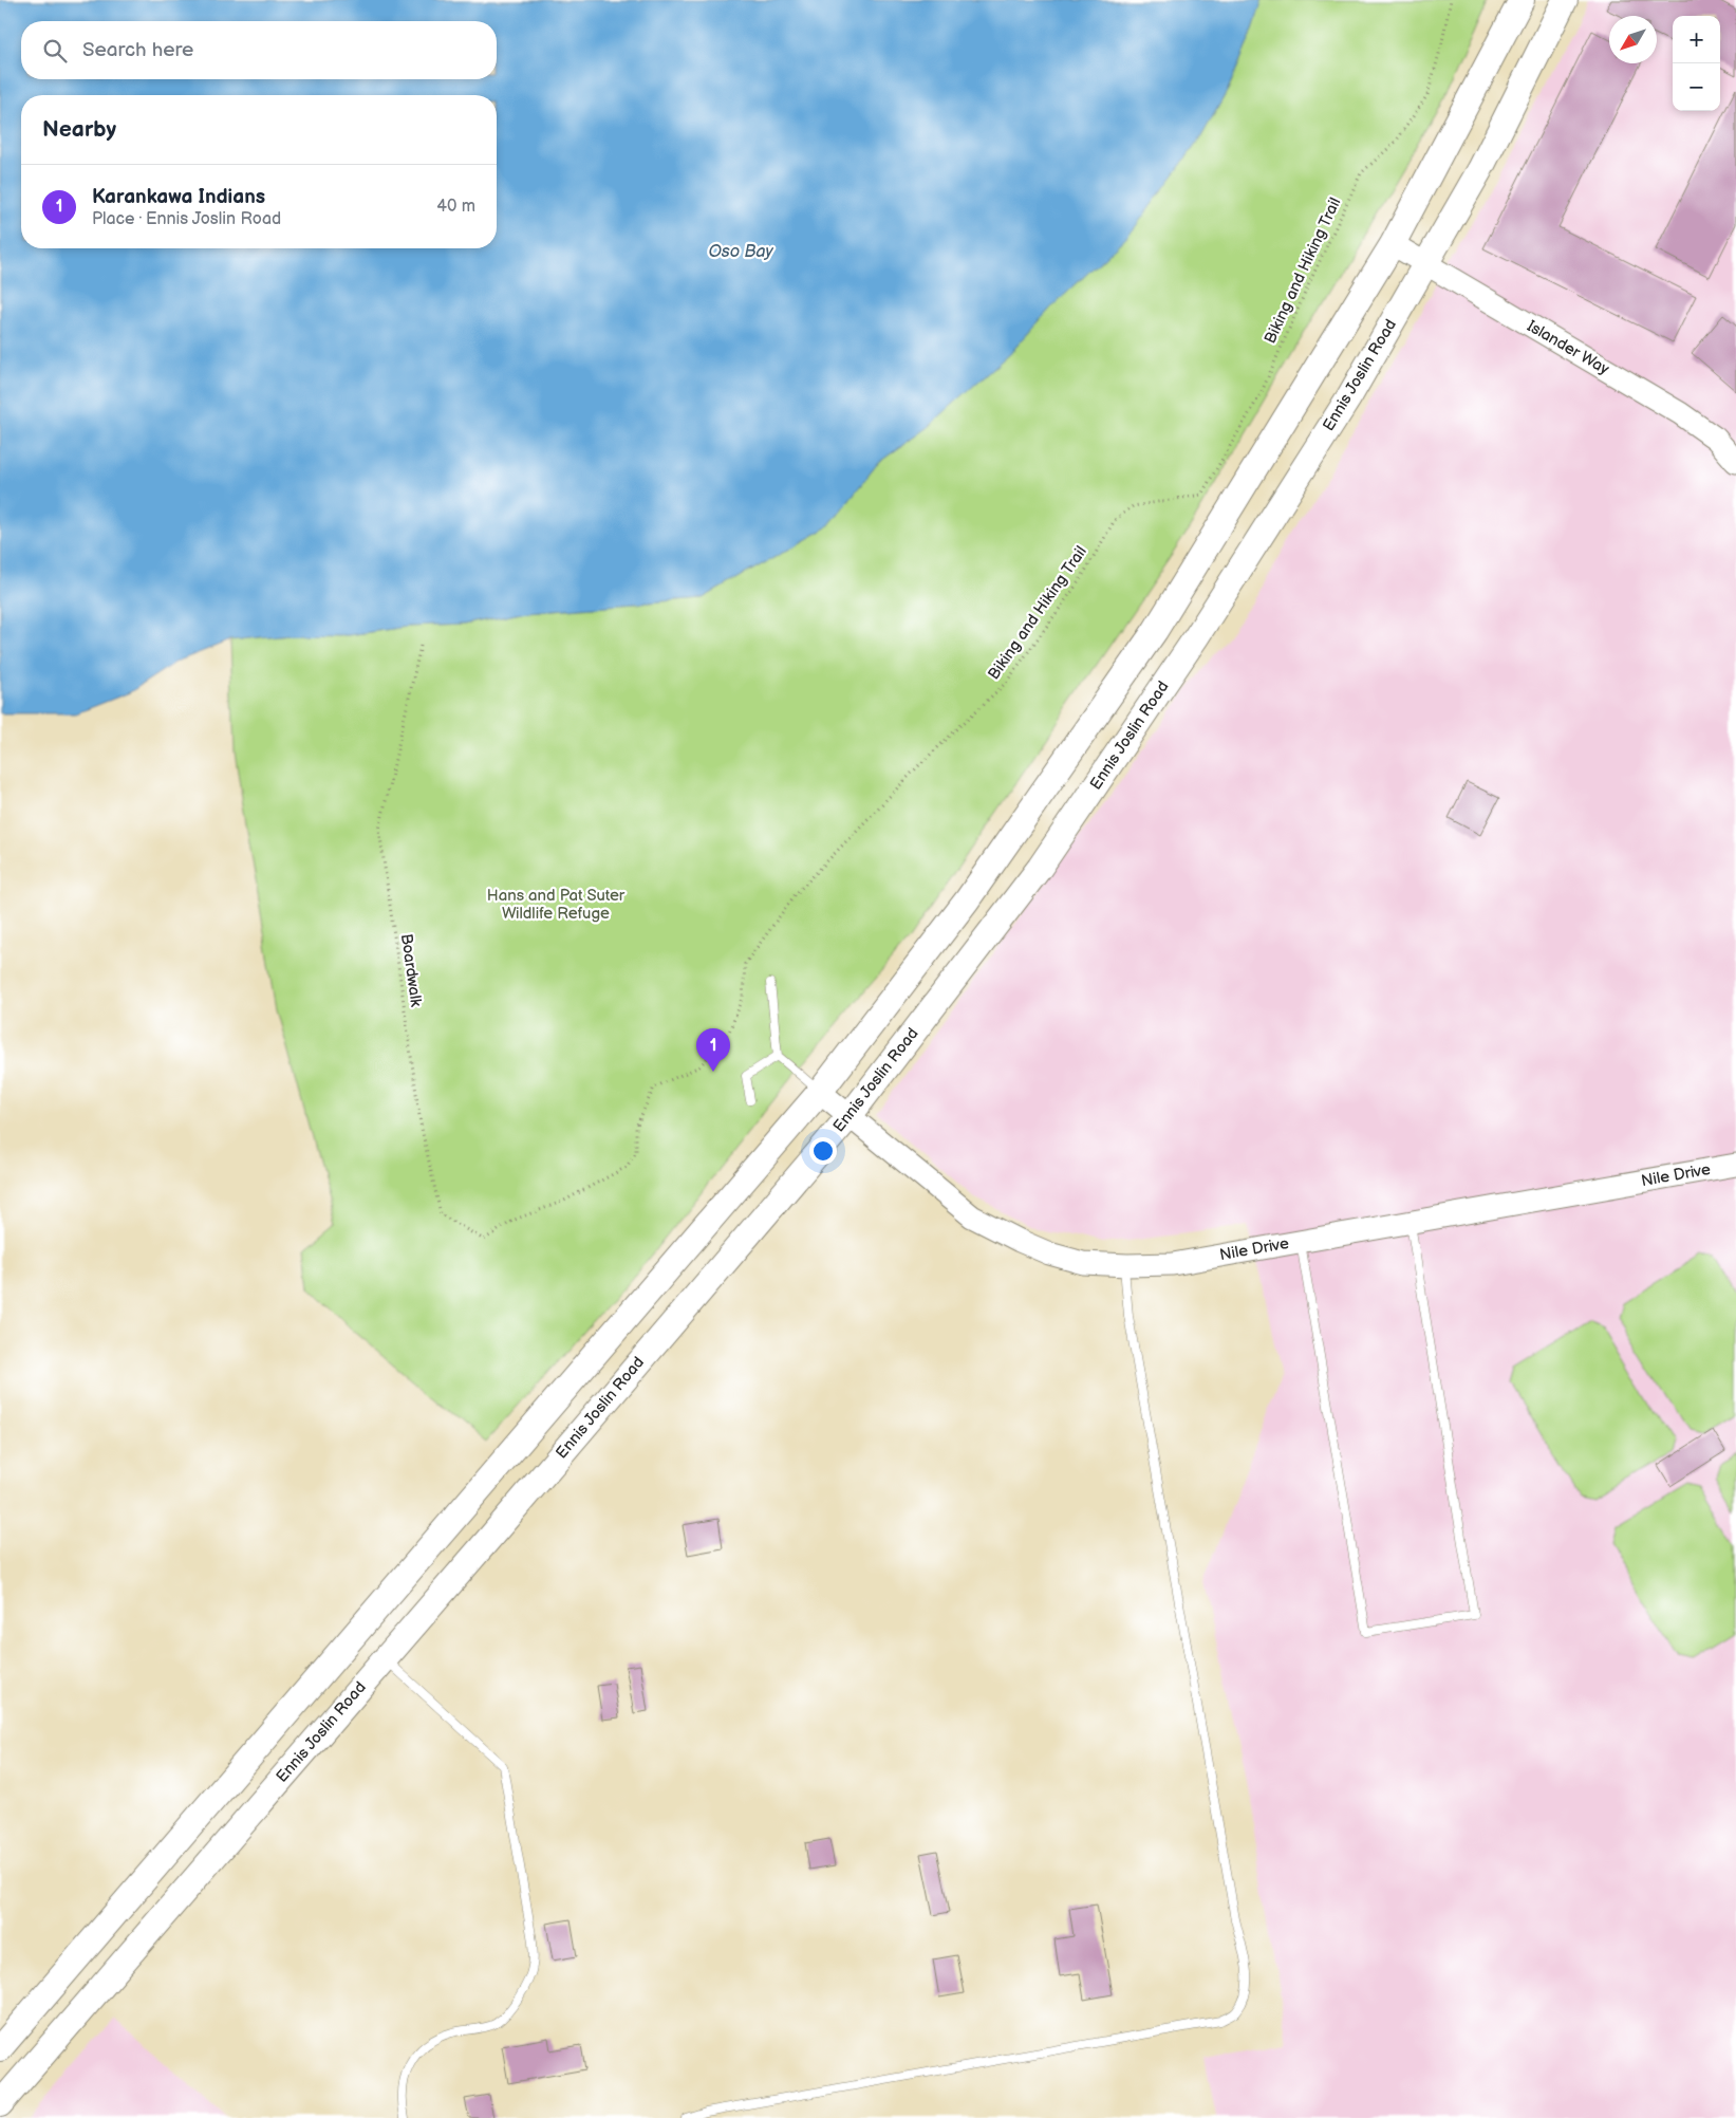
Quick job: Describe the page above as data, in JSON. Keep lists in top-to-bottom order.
{
  "streets": {
    "main road": ["Islander Way", "Ennis Joslin Road", "Nile Drive"],
    "path": ["Biking and Hiking Trail", "Boardwalk"]
  },
  "crossings": [
    ["Biking and Hiking Trail", "Boardwalk"],
    ["Islander Way", "Ennis Joslin Road"],
    ["Ennis Joslin Road", "Nile Drive"]
  ],
  "water": ["Oso Bay"],
  "parks": ["Hans and Pat Suter Wildlife Refuge"],
  "north": "bottom left",
  "page": {
    "map_buttons": ["+", "−"],
    "search": "Search here",
    "heading": "Nearby",
    "list": [
      {
        "mark": "1",
        "name": "Karankawa Indians",
        "note": "Place · Ennis Joslin Road",
        "value": "40 m"
      }
    ],
    "pins": "1"
  }
}
